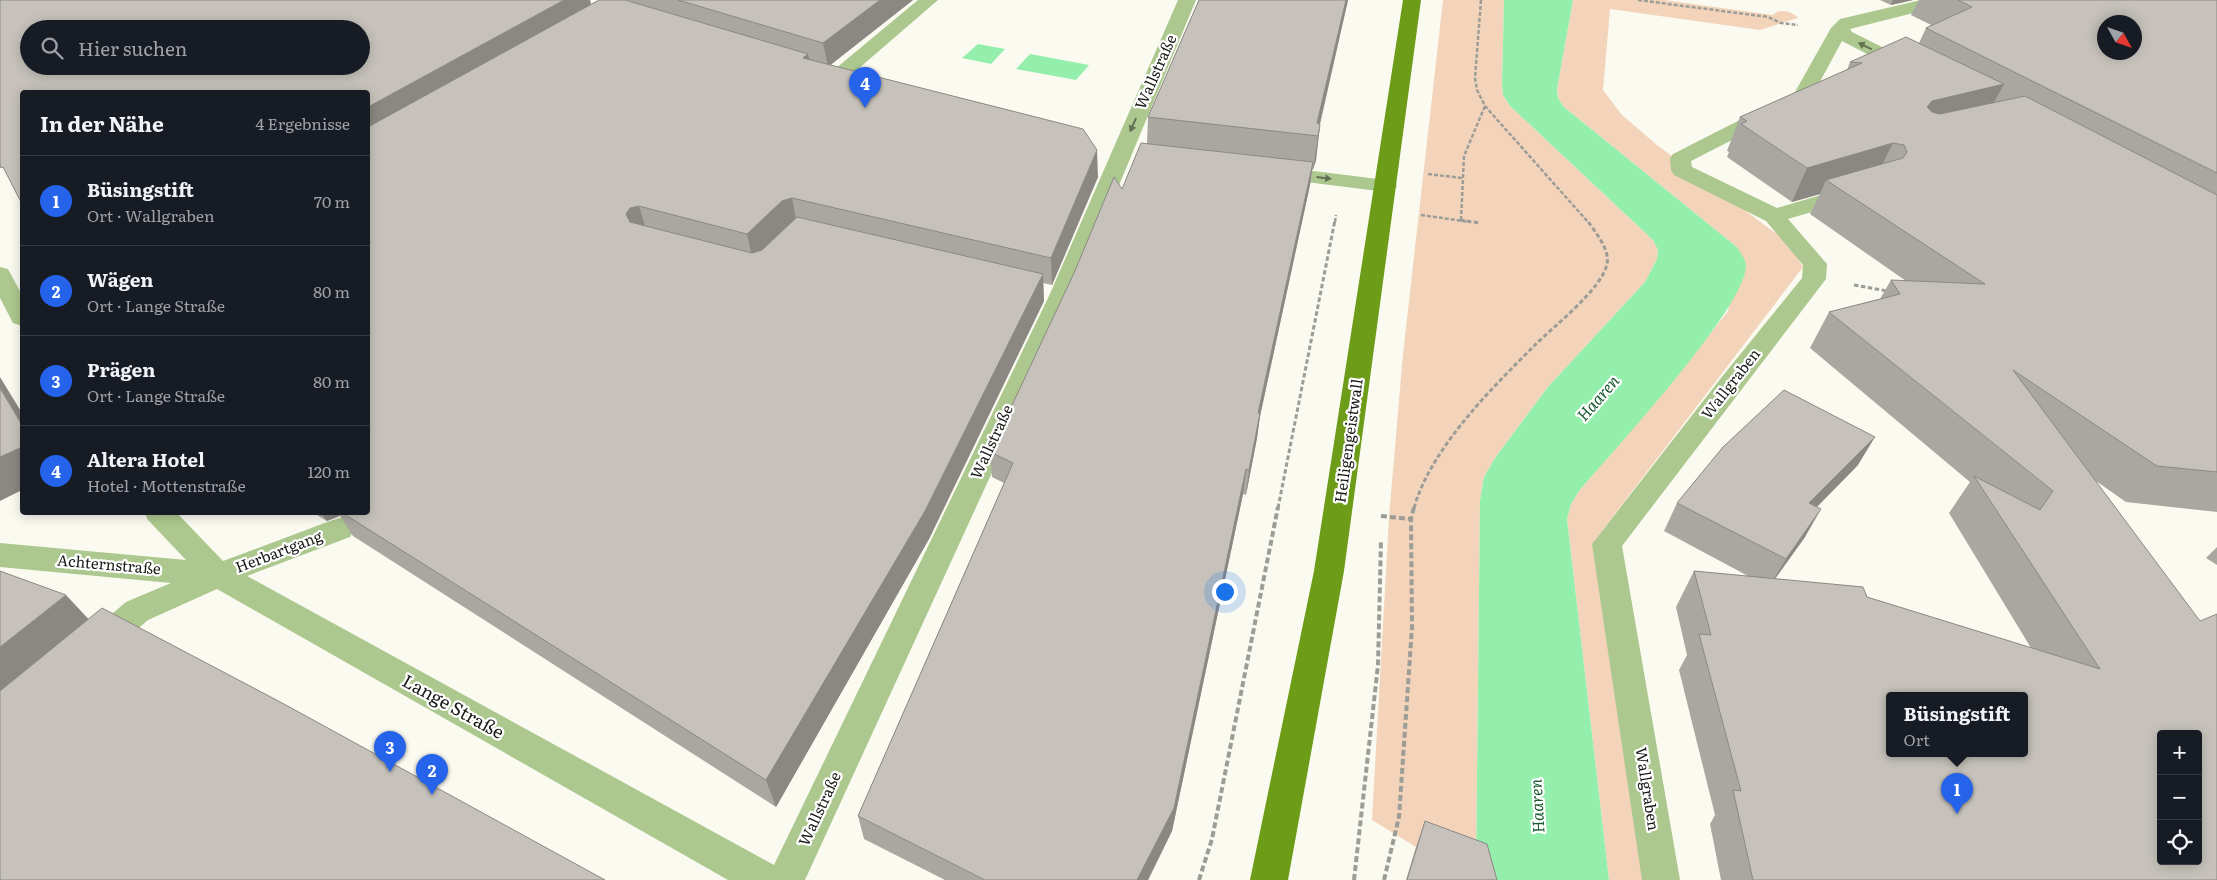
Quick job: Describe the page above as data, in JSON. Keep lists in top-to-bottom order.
{
  "streets": {
    "main road": ["Heiligengeistwall"],
    "street": [
      "Wallstraße",
      "Wallgraben",
      "Herbartgang",
      "Achternstraße",
      "Lange Straße"
    ]
  },
  "crossings": [
    ["Herbartgang", "Achternstraße"],
    ["Herbartgang", "Lange Straße"],
    ["Achternstraße", "Lange Straße"]
  ],
  "one_way": ["Wallstraße"],
  "water": ["Haaren"],
  "north": "bottom right",
  "page": {
    "search": "Hier suchen",
    "pins": [
      "4",
      "3",
      "2",
      "1"
    ],
    "heading": ["In der Nähe", "4 Ergebnisse"],
    "list": [
      {
        "mark": "1",
        "name": "Büsingstift",
        "note": "Ort · Wallgraben",
        "value": "70 m"
      },
      {
        "mark": "2",
        "name": "Wägen",
        "note": "Ort · Lange Straße",
        "value": "80 m"
      },
      {
        "mark": "3",
        "name": "Prägen",
        "note": "Ort · Lange Straße",
        "value": "80 m"
      },
      {
        "mark": "4",
        "name": "Altera Hotel",
        "note": "Hotel · Mottenstraße",
        "value": "120 m"
      }
    ],
    "popup": ["Büsingstift", "Ort"],
    "map_buttons": ["+", "−"]
  }
}
